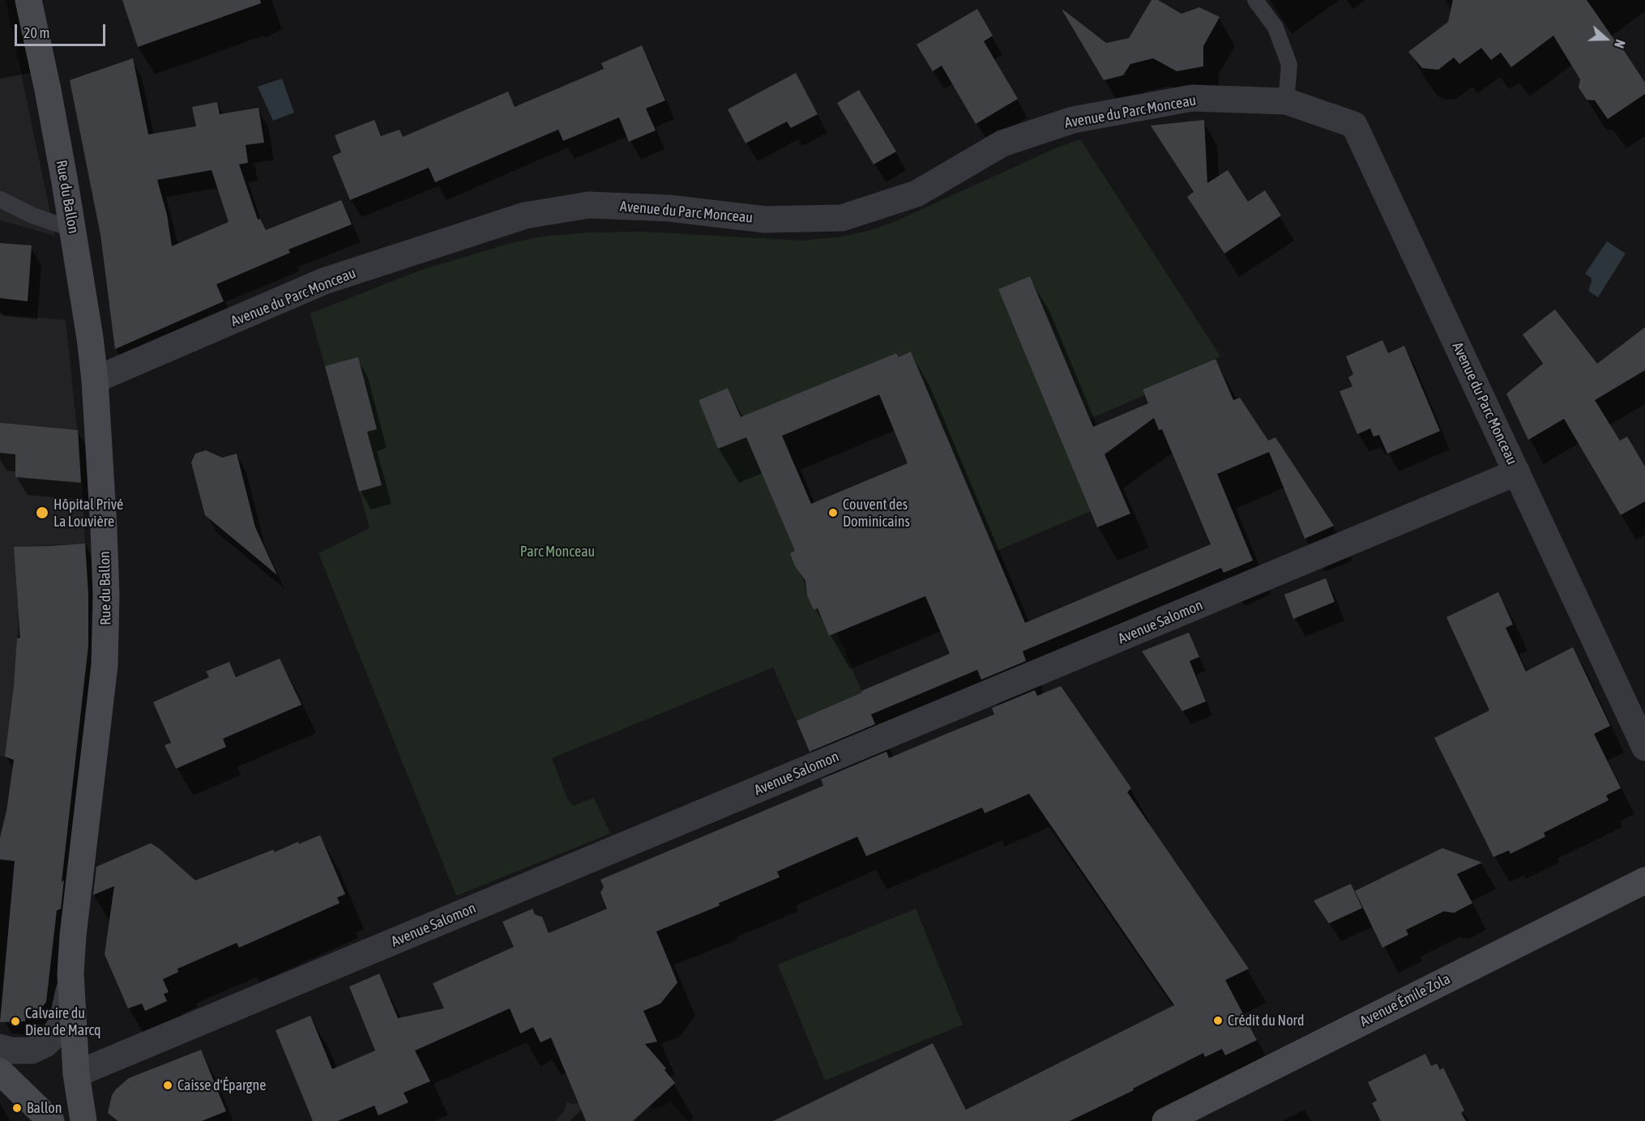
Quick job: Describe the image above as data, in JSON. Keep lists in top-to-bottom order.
{
  "streets": {
    "street": [
      "Avenue du Parc Monceau",
      "Rue du Ballon",
      "Avenue Salomon",
      "Avenue Émile Zola"
    ]
  },
  "crossings": [
    ["Avenue du Parc Monceau", "Rue du Ballon"],
    ["Avenue du Parc Monceau", "Avenue Salomon"],
    ["Rue du Ballon", "Avenue Salomon"]
  ],
  "parks": ["Parc Monceau"],
  "places": [
    "Hôpital Privé La Louvière",
    "Couvent des Dominicains",
    "Crédit du Nord",
    "Calvaire du Dieu de Marcq",
    "Caisse d'Épargne",
    "Ballon"
  ],
  "scale_bar": "20 m",
  "north": "right"
}
